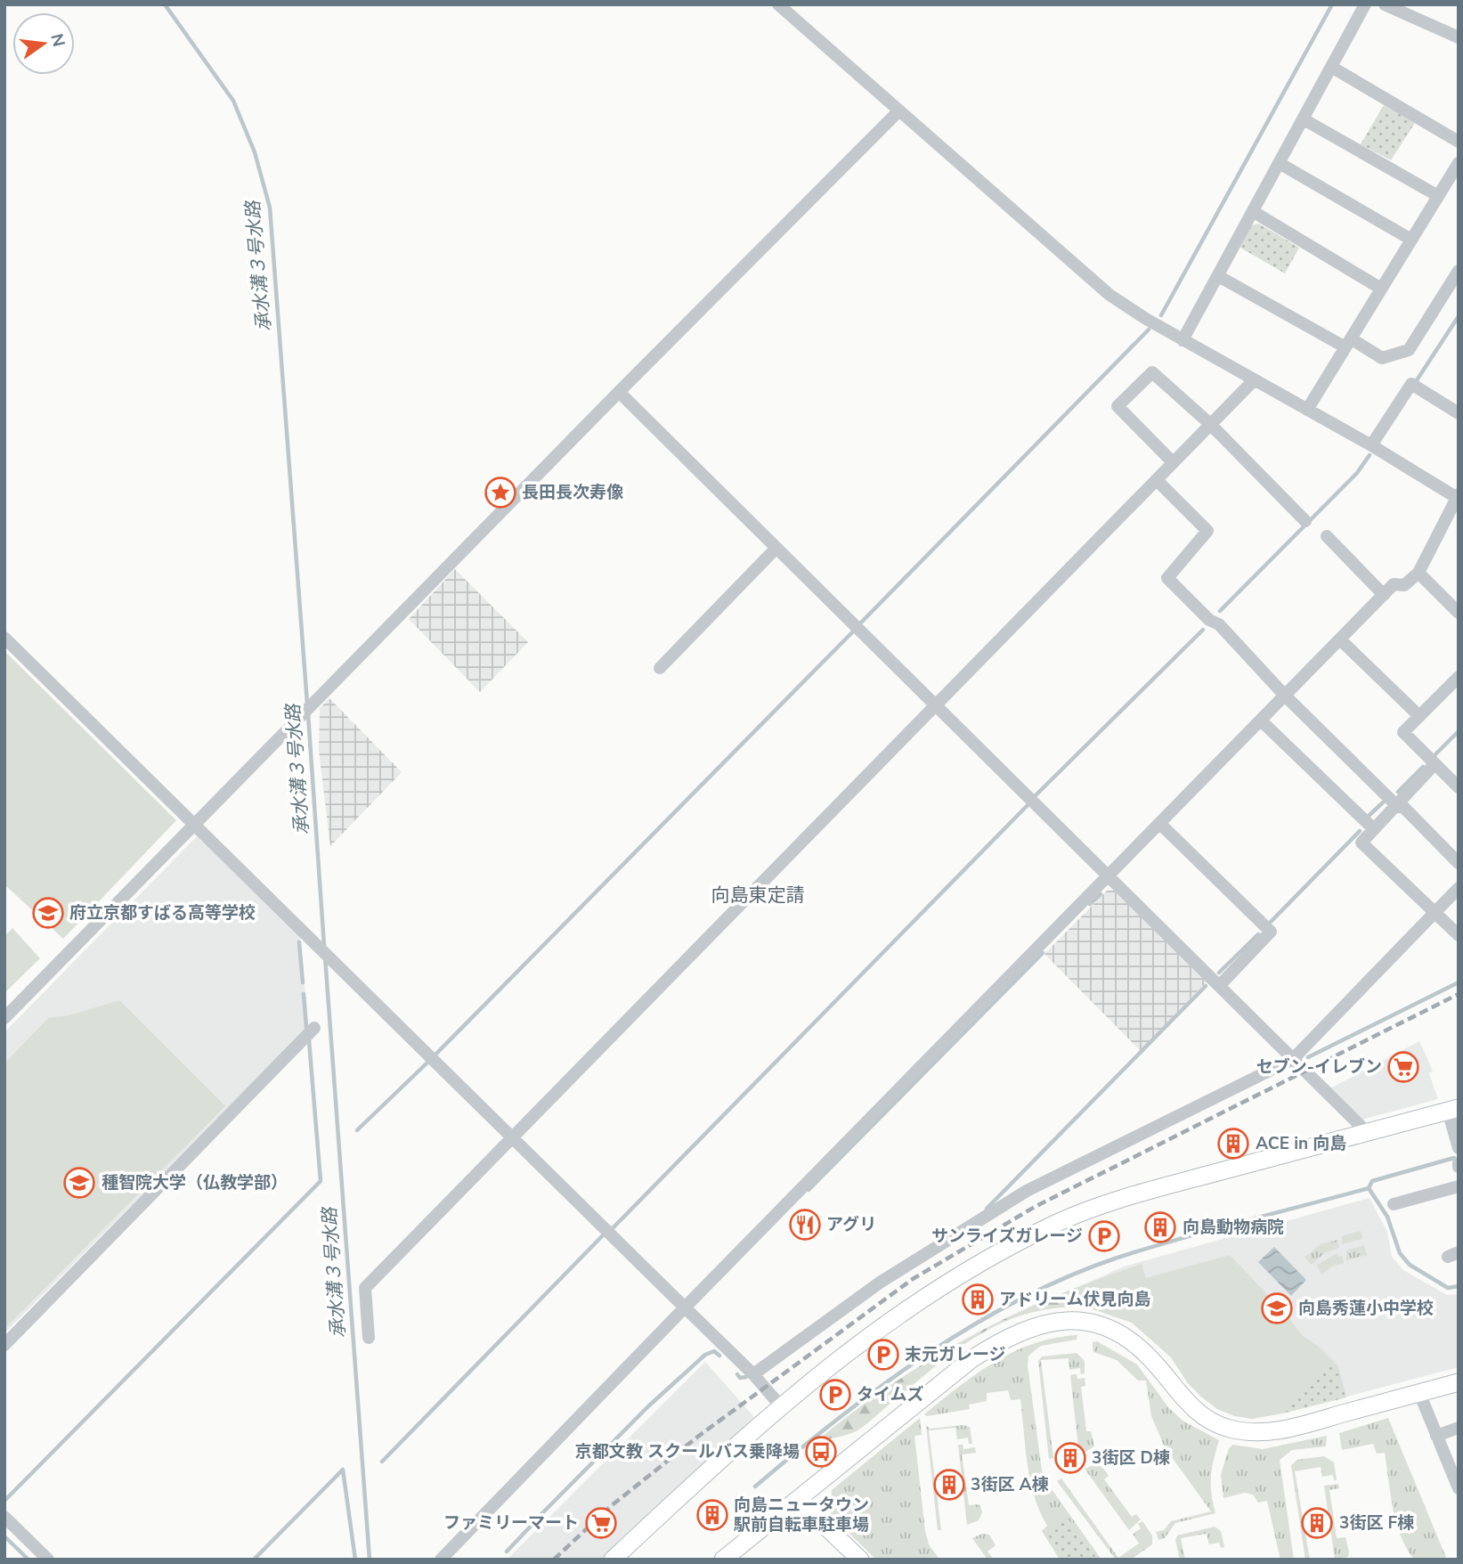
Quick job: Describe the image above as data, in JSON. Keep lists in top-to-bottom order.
{
  "districts": ["向島東定請"],
  "water": ["承水溝３号水路"],
  "places": {
    "place": ["長田長次寿像"],
    "school or university": ["府立京都すばる高等学校", "種智院大学（仏教学部）", "向島秀蓮小中学校"],
    "supermarket": ["セブン-イレブン", "ファミリーマート"],
    "building": [
      "ACE in 向島",
      "向島動物病院",
      "アドリーム伏見向島",
      "3街区 D棟",
      "3街区 A棟",
      "向島ニュータウン 駅前自転車駐車場",
      "3街区 F棟"
    ],
    "restaurant": ["アグリ"],
    "parking": ["サンライズガレージ", "末元ガレージ", "タイムズ"],
    "bus stop": ["京都文教 スクールバス乗降場"]
  },
  "north": "right"
}
